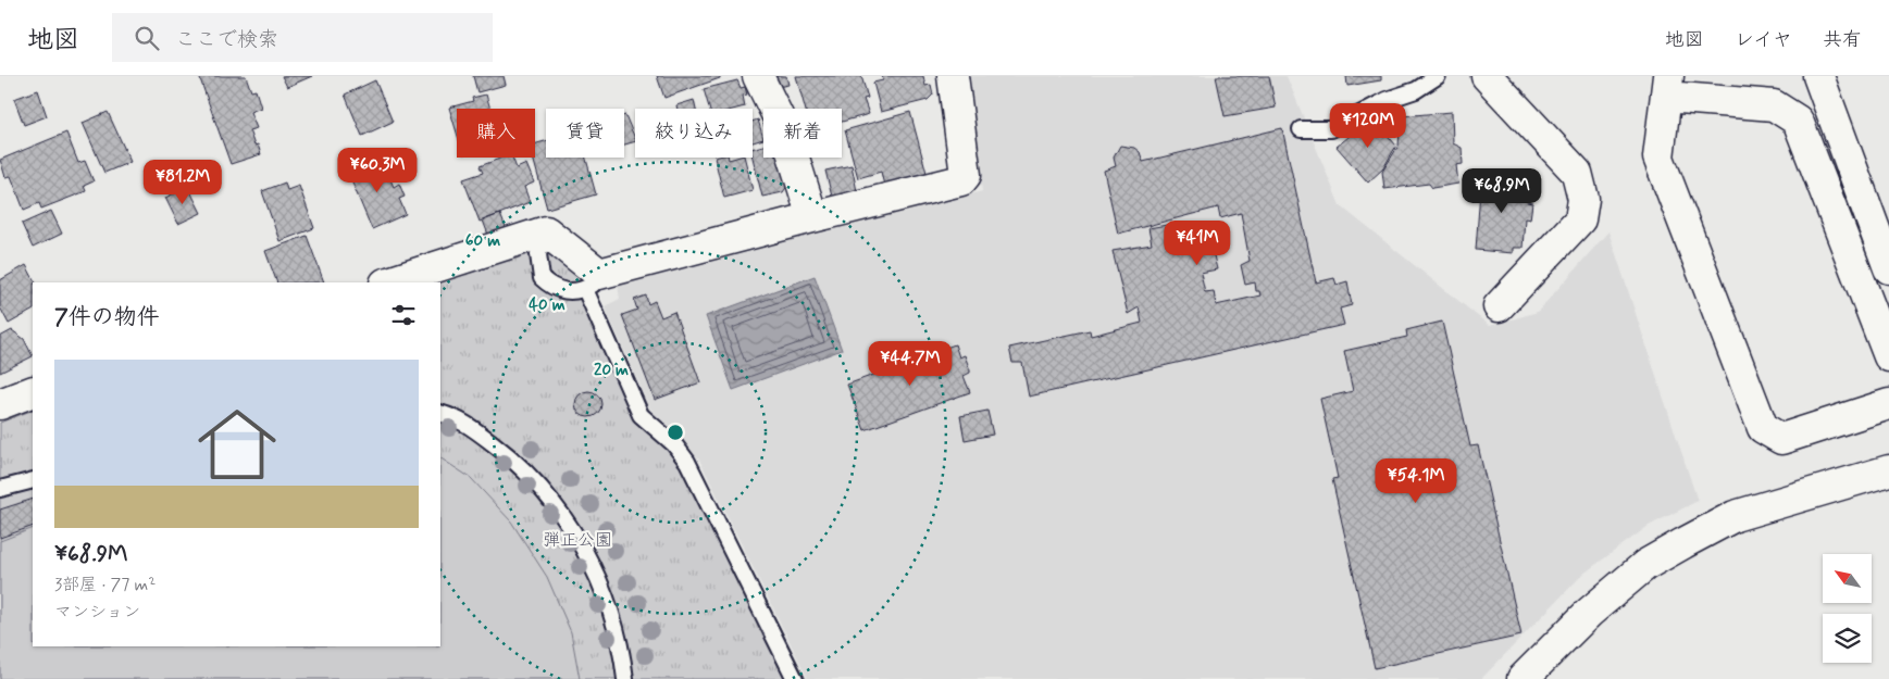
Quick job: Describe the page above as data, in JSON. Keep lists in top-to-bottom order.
{
  "parks": ["弾正公園"],
  "north": "top left",
  "page": {
    "header": "地図",
    "search": "ここで検索",
    "nav": ["地図", "レイヤ", "共有"],
    "price": [
      "¥120M",
      "¥60.3M",
      "¥81.2M",
      "¥68.9M",
      "¥41M",
      "¥44.7M",
      "¥54.1M"
    ],
    "chip": [
      "購入",
      "賃貸",
      "絞り込み",
      "新着"
    ],
    "heading": "7件の物件",
    "list": [
      {
        "name": "¥68.9M",
        "note": "3部屋 · 77 m² · マンション"
      }
    ]
  },
  "rings": ["60 m", "40 m", "20 m"]
}
